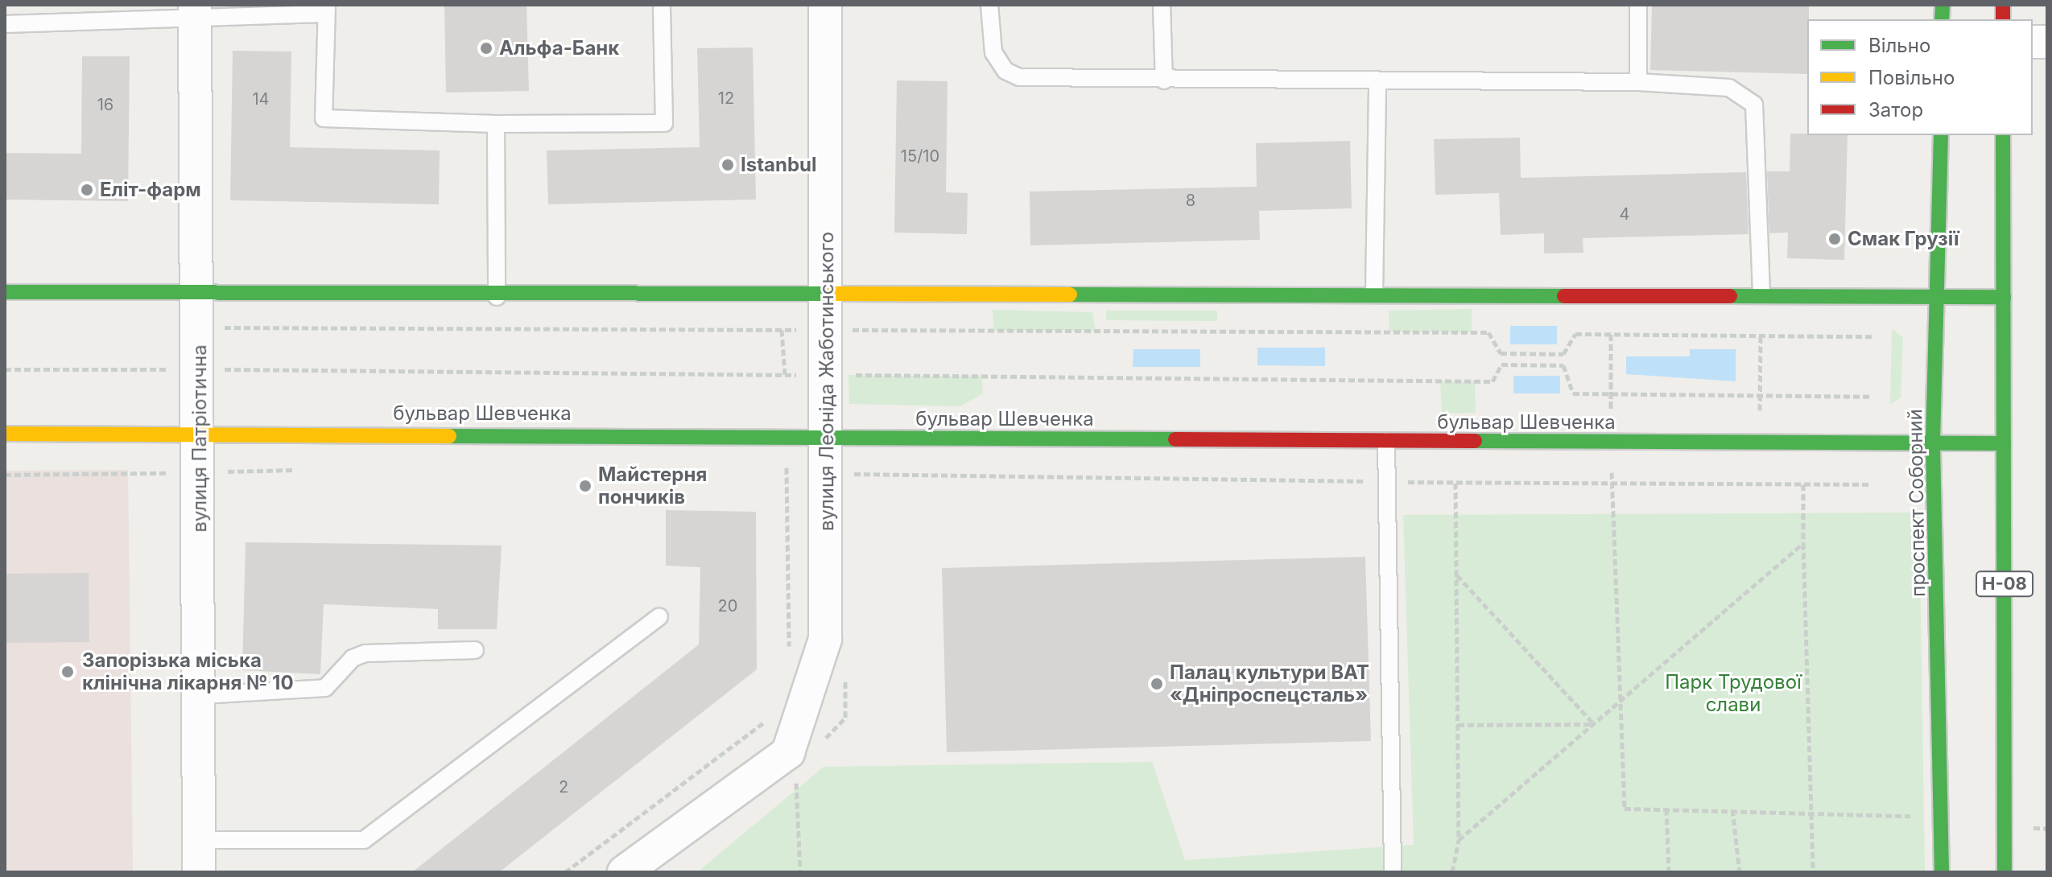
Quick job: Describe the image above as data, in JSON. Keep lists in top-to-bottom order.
{
  "streets": {
    "street": [
      "вулиця Леоніда Жаботинського",
      "бульвар Шевченка",
      "вулиця Патріотична",
      "проспект Соборний",
      "Н-08"
    ]
  },
  "crossings": [
    ["вулиця Леоніда Жаботинського", "бульвар Шевченка"],
    ["бульвар Шевченка", "вулиця Патріотична"],
    ["бульвар Шевченка", "проспект Соборний"],
    ["бульвар Шевченка", "Н-08"]
  ],
  "parks": ["Парк Трудової слави"],
  "places": [
    "Альфа-Банк",
    "Istanbul",
    "Еліт-фарм",
    "Смак Грузії",
    "Майстерня пончиків",
    "Запорізька міська клінічна лікарня № 10",
    "Палац культури ВАТ «Дніпроспецсталь»"
  ],
  "house_numbers": [
    "12",
    "14",
    "16",
    "15/10",
    "8",
    "4",
    "20",
    "2"
  ],
  "legend": ["Вільно", "Повільно", "Затор"]
}
